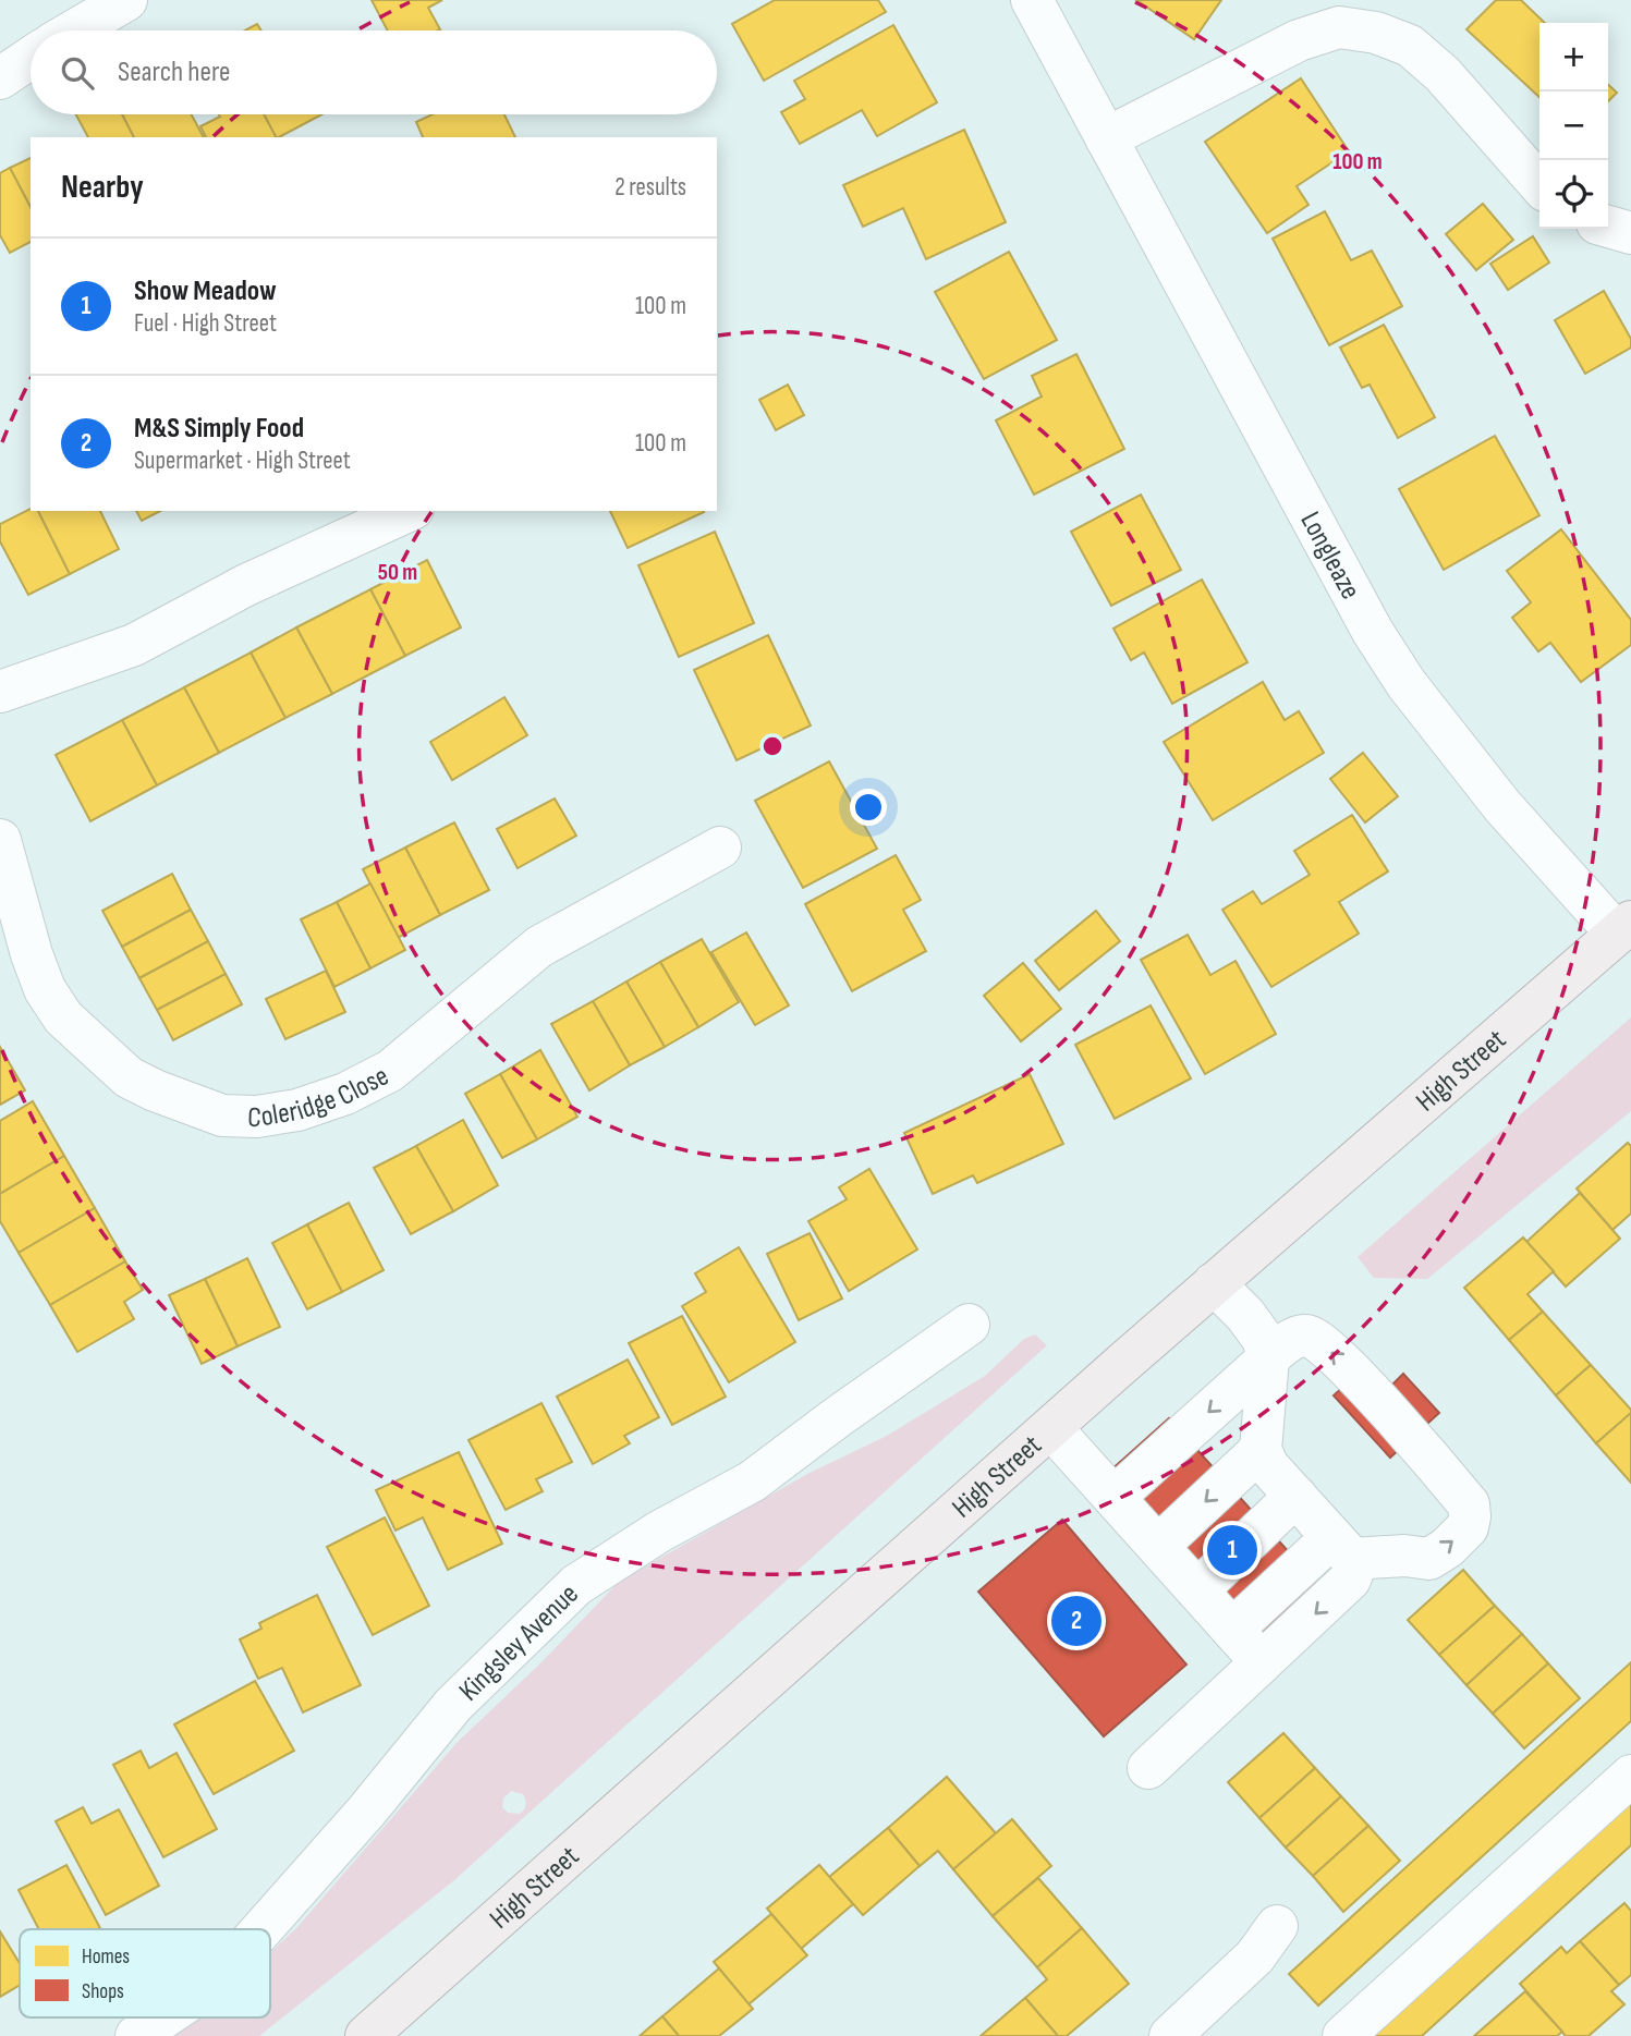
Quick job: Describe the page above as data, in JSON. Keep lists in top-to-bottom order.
{
  "streets": {
    "main road": ["High Street"],
    "street": ["Longleaze", "Coleridge Close", "Kingsley Avenue"]
  },
  "crossings": [
    ["Longleaze", "High Street"]
  ],
  "legend": ["Homes", "Shops"],
  "page": {
    "map_buttons": ["+", "−"],
    "search": "Search here",
    "heading": ["Nearby", "2 results"],
    "list": [
      {
        "mark": "1",
        "name": "Show Meadow",
        "note": "Fuel · High Street",
        "value": "100 m"
      },
      {
        "mark": "2",
        "name": "M&S Simply Food",
        "note": "Supermarket · High Street",
        "value": "100 m"
      }
    ],
    "pins": ["1", "2"]
  },
  "rings": ["100 m", "50 m"]
}
